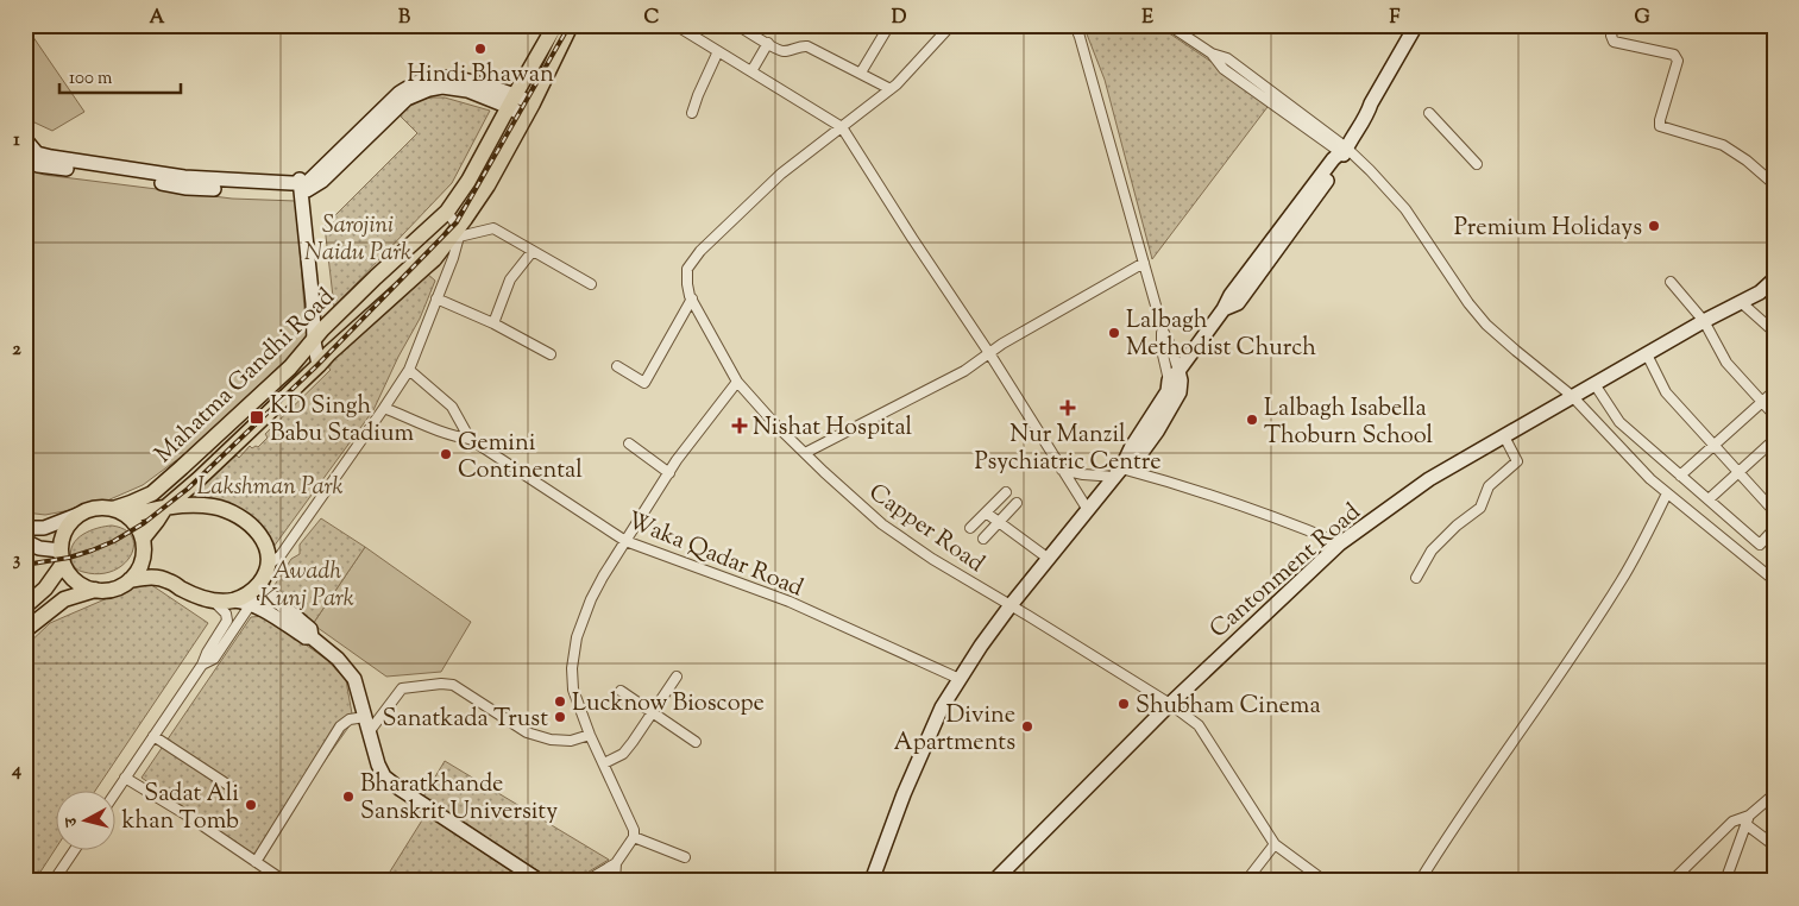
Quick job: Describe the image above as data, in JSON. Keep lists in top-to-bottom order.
{
  "streets": {
    "main road": ["Mahatma Gandhi Road"],
    "street": ["Capper Road", "Waka Qadar Road", "Cantonment Road"]
  },
  "crossings": [
    ["Capper Road", "Cantonment Road"]
  ],
  "parks": ["Sarojini Naidu Park", "Lakshman Park", "Awadh Kunj Park"],
  "places": {
    "other": [
      "Hindi Bhawan",
      "Premium Holidays",
      "Lalbagh Methodist Church",
      "Lalbagh Isabella Thoburn School",
      "Gemini Continental",
      "Lucknow Bioscope",
      "Shubham Cinema",
      "Sanatkada Trust",
      "Divine Apartments",
      "Bharatkhande Sanskrit University",
      "Sadat Ali khan Tomb"
    ],
    "health": ["Nur Manzil Psychiatric Centre", "Nishat Hospital"],
    "transit": ["KD Singh Babu Stadium"]
  },
  "scale_bar": "100 m",
  "north": "left",
  "grid": {
    "columns": [
      "A",
      "B",
      "C",
      "D",
      "E",
      "F",
      "G"
    ],
    "rows": [
      "1",
      "2",
      "3",
      "4"
    ]
  }
}
